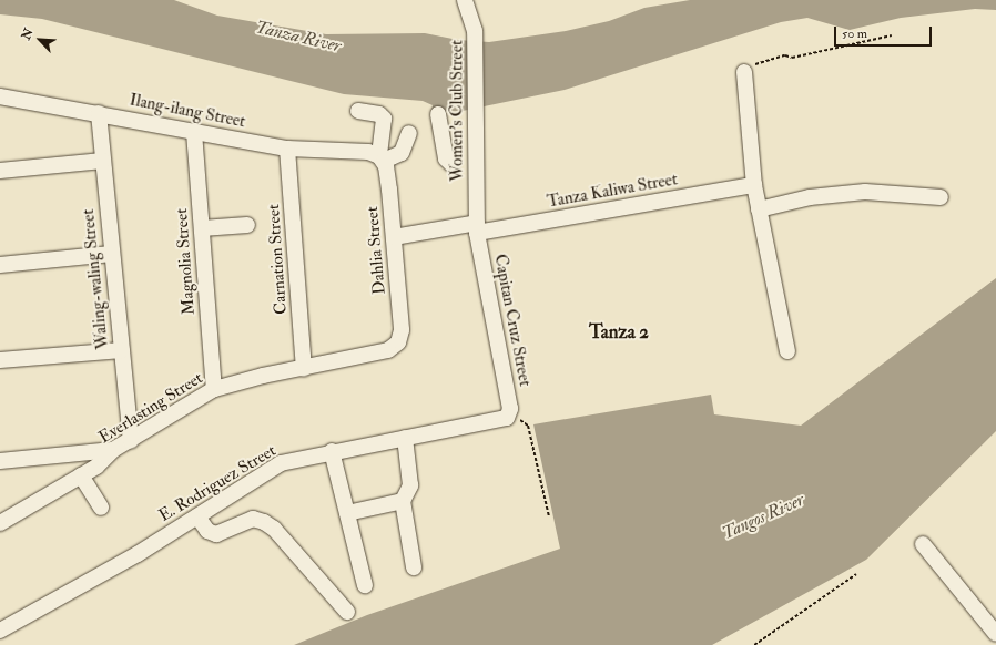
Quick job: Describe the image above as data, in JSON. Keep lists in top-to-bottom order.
{
  "streets": {
    "street": [
      "Ilang-ilang Street",
      "Women's Club Street",
      "Tanza Kaliwa Street",
      "Dahlia Street",
      "Carnation Street",
      "Magnolia Street",
      "Waling-waling Street",
      "Capitan Cruz Street",
      "Everlasting Street",
      "E. Rodriguez Street"
    ]
  },
  "crossings": [
    ["Ilang-ilang Street", "Dahlia Street"],
    ["Ilang-ilang Street", "Carnation Street"],
    ["Ilang-ilang Street", "Magnolia Street"],
    ["Ilang-ilang Street", "Waling-waling Street"],
    ["Women's Club Street", "Tanza Kaliwa Street"],
    ["Women's Club Street", "Capitan Cruz Street"],
    ["Tanza Kaliwa Street", "Dahlia Street"],
    ["Tanza Kaliwa Street", "Capitan Cruz Street"],
    ["Dahlia Street", "Everlasting Street"],
    ["Carnation Street", "Everlasting Street"],
    ["Magnolia Street", "Everlasting Street"],
    ["Waling-waling Street", "Everlasting Street"],
    ["Capitan Cruz Street", "E. Rodriguez Street"]
  ],
  "districts": ["Tanza 2"],
  "water": ["Tanza River", "Tangos River"],
  "scale_bar": "50 m",
  "north": "top left"
}
